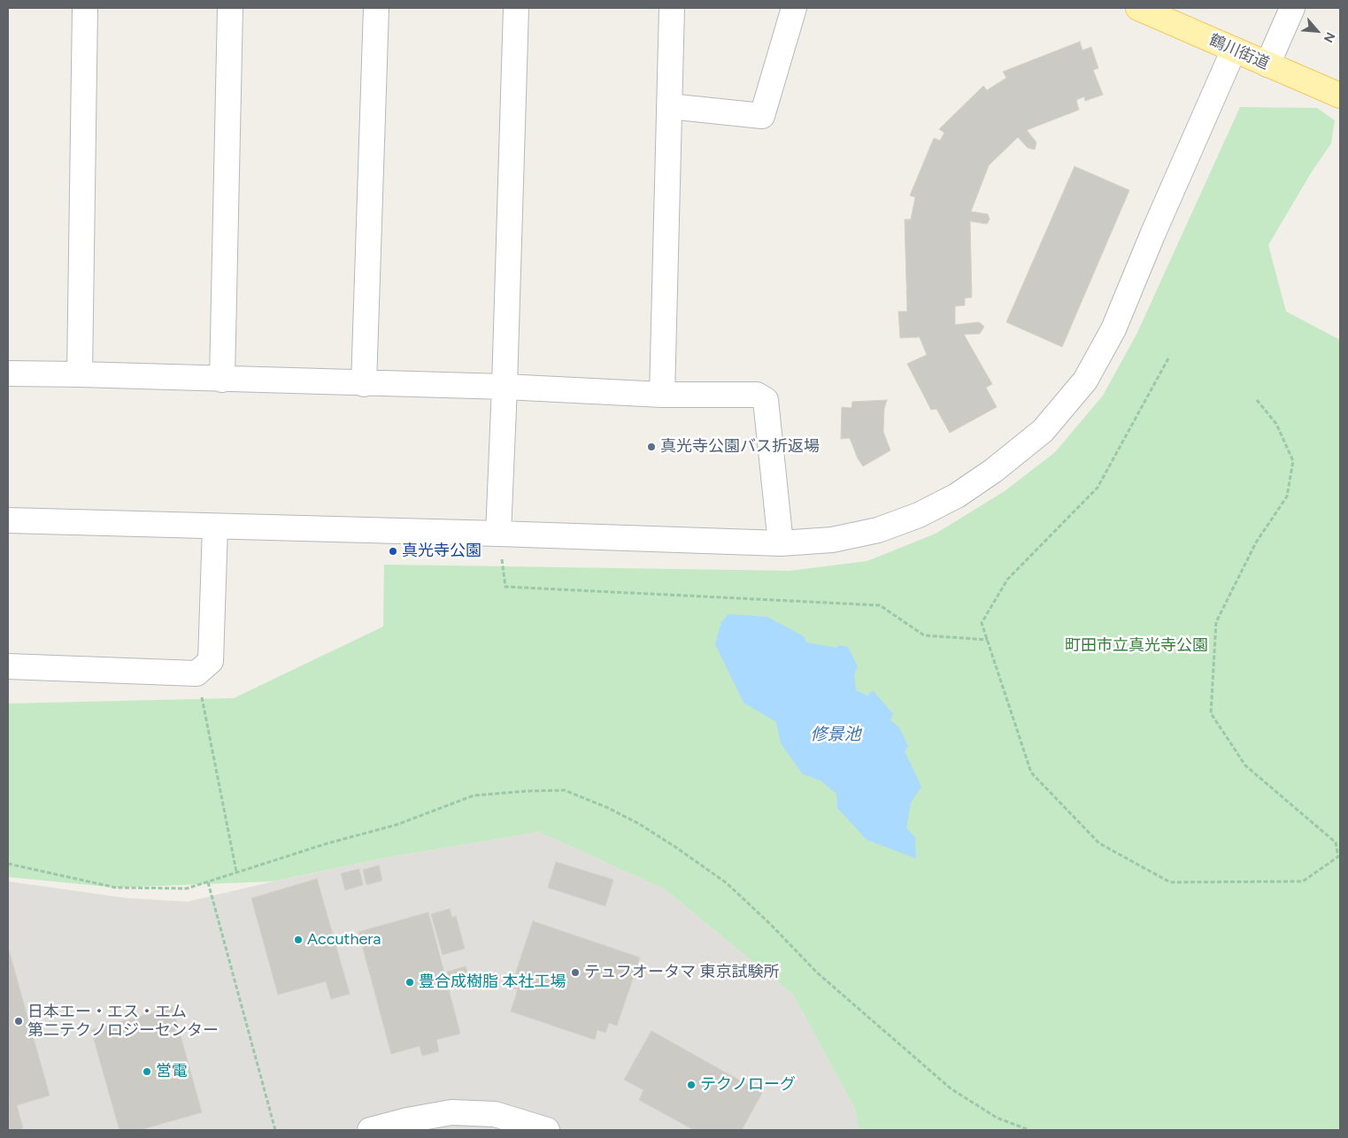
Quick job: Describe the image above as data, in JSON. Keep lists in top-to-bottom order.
{
  "streets": {
    "main road": ["鶴川街道"]
  },
  "water": ["修景池"],
  "parks": ["町田市立真光寺公園"],
  "places": [
    "真光寺公園バス折返場",
    "真光寺公園",
    "Accuthera",
    "テュフオータマ 東京試験所",
    "豊合成樹脂 本社工場",
    "日本エー・エス・エム 第二テクノロジーセンター",
    "営電",
    "テクノローグ"
  ],
  "north": "bottom right"
}
